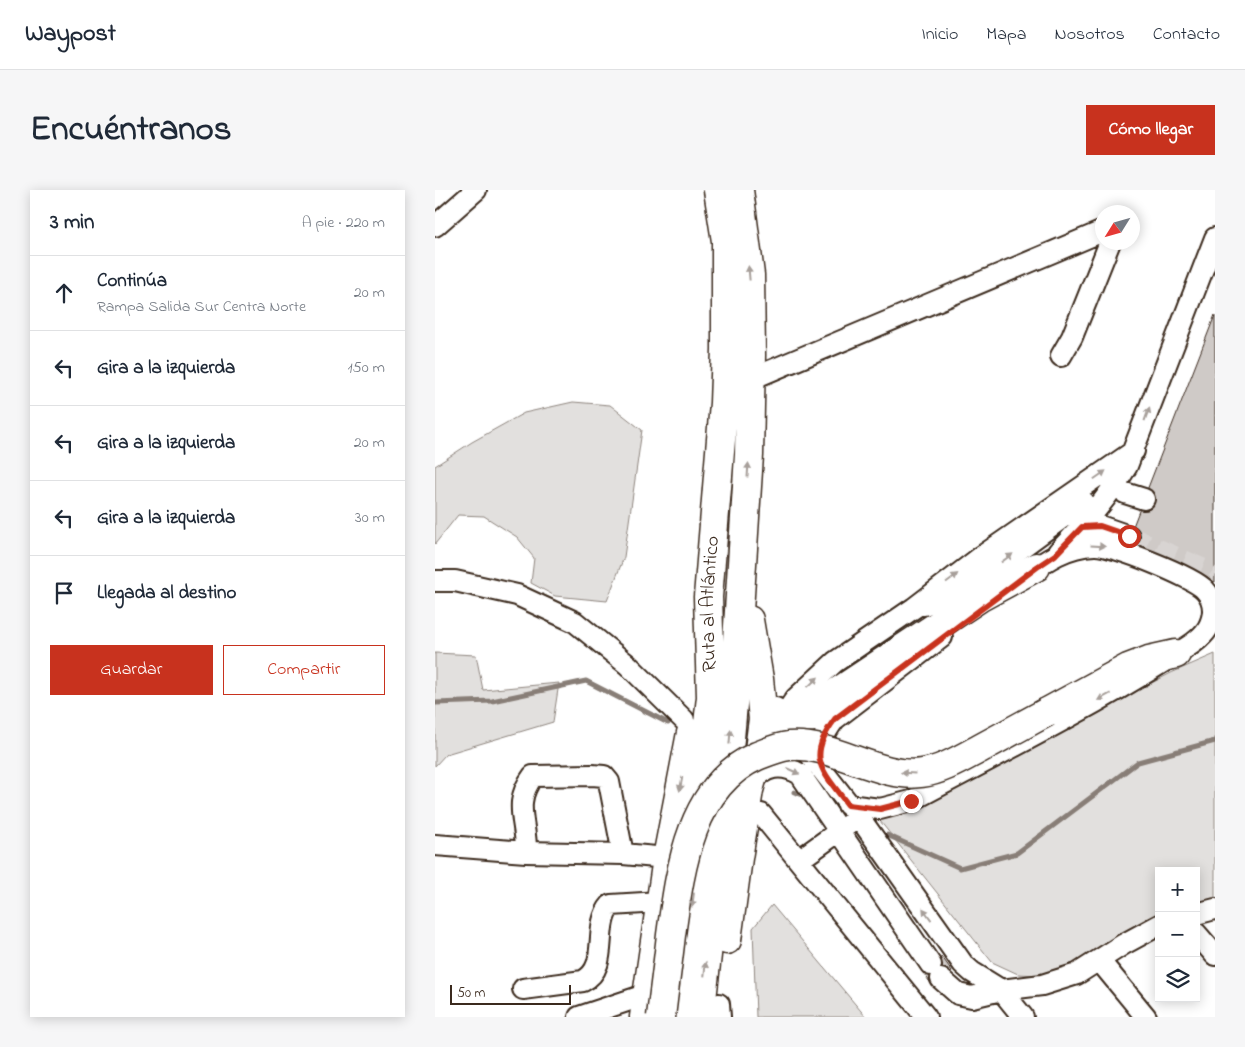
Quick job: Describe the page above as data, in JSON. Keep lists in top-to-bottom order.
{
  "streets": {
    "highway": ["Ruta al Atlántico"]
  },
  "scale_bar": "50 m",
  "north": "bottom left",
  "page": {
    "header": "Waypost",
    "nav": [
      "Inicio",
      "Mapa",
      "Nosotros",
      "Contacto"
    ],
    "title": "Encuéntranos",
    "buttons": [
      "Cómo llegar",
      ["Guardar", "Compartir"]
    ],
    "heading": ["3 min", "A pie · 220 m"],
    "list": [
      ["Continúa", "Rampa Salida Sur Centra Norte", "20 m"],
      ["Gira a la izquierda", "150 m"],
      ["Gira a la izquierda", "20 m"],
      ["Gira a la izquierda", "30 m"],
      "Llegada al destino"
    ],
    "map_buttons": ["+", "−"],
    "scale": "50 m"
  }
}
